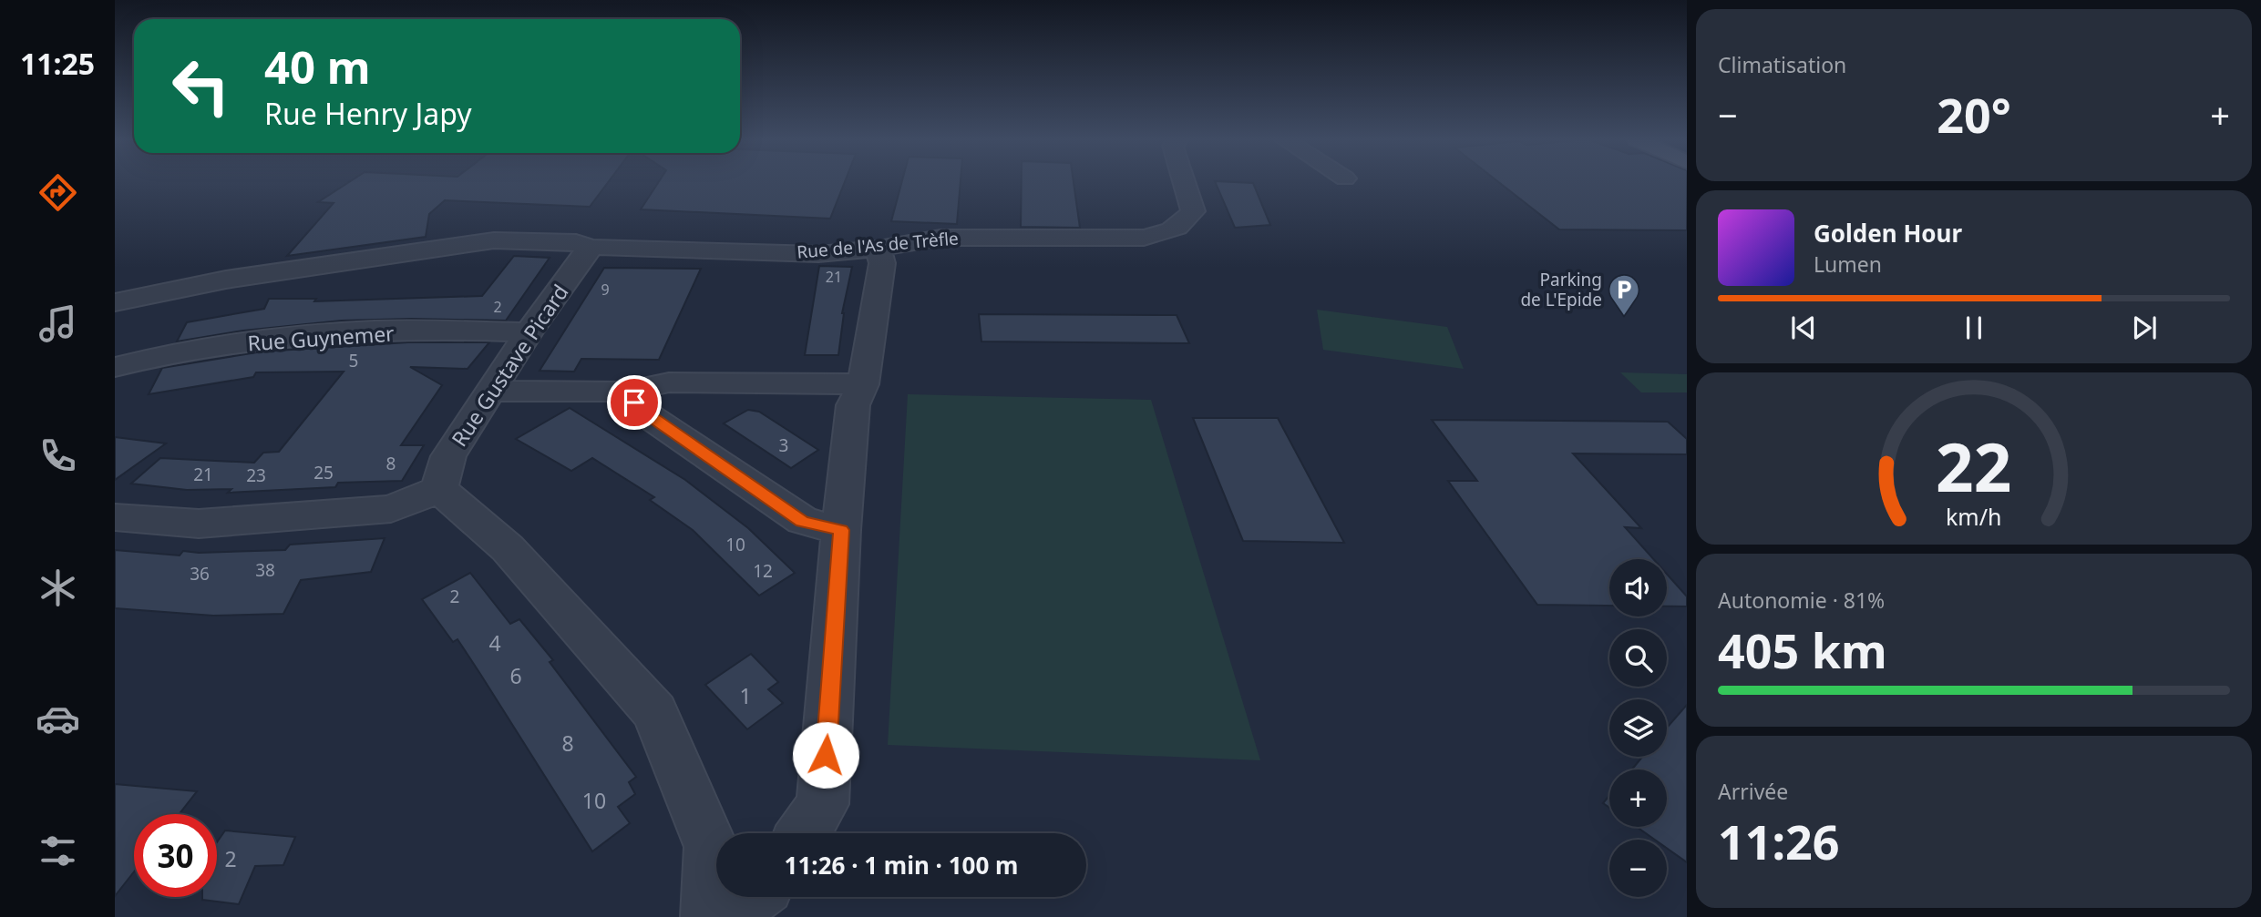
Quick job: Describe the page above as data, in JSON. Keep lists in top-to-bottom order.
{
  "streets": {
    "street": ["Rue de l'As de Trèfle", "Rue Guynemer", "Rue Gustave Picard"]
  },
  "crossings": [
    ["Rue de l'As de Trèfle", "Rue Gustave Picard"],
    ["Rue Guynemer", "Rue Gustave Picard"]
  ],
  "places": {
    "parking": ["Parking de L'Epide"]
  },
  "house_numbers": [
    "21",
    "9",
    "2",
    "5",
    "3",
    "8",
    "25",
    "21",
    "23",
    "10",
    "38",
    "12",
    "36",
    "2",
    "4",
    "6",
    "1",
    "8",
    "10",
    "2"
  ],
  "page": {
    "tabs": "11:25",
    "tile": [
      "Climatisation",
      ["Autonomie · 81%", "405 km"],
      ["Arrivée", "11:26"]
    ],
    "turn": ["40 m", "Rue Henry Japy"],
    "heat": ["−", "20°", "+"],
    "song": ["Golden Hour", "Lumen"],
    "map_buttons": ["+", "−"],
    "limit": "30",
    "trip": "11:26 · 1 min · 100 m",
    "gauge": ["22", "km/h"]
  }
}
